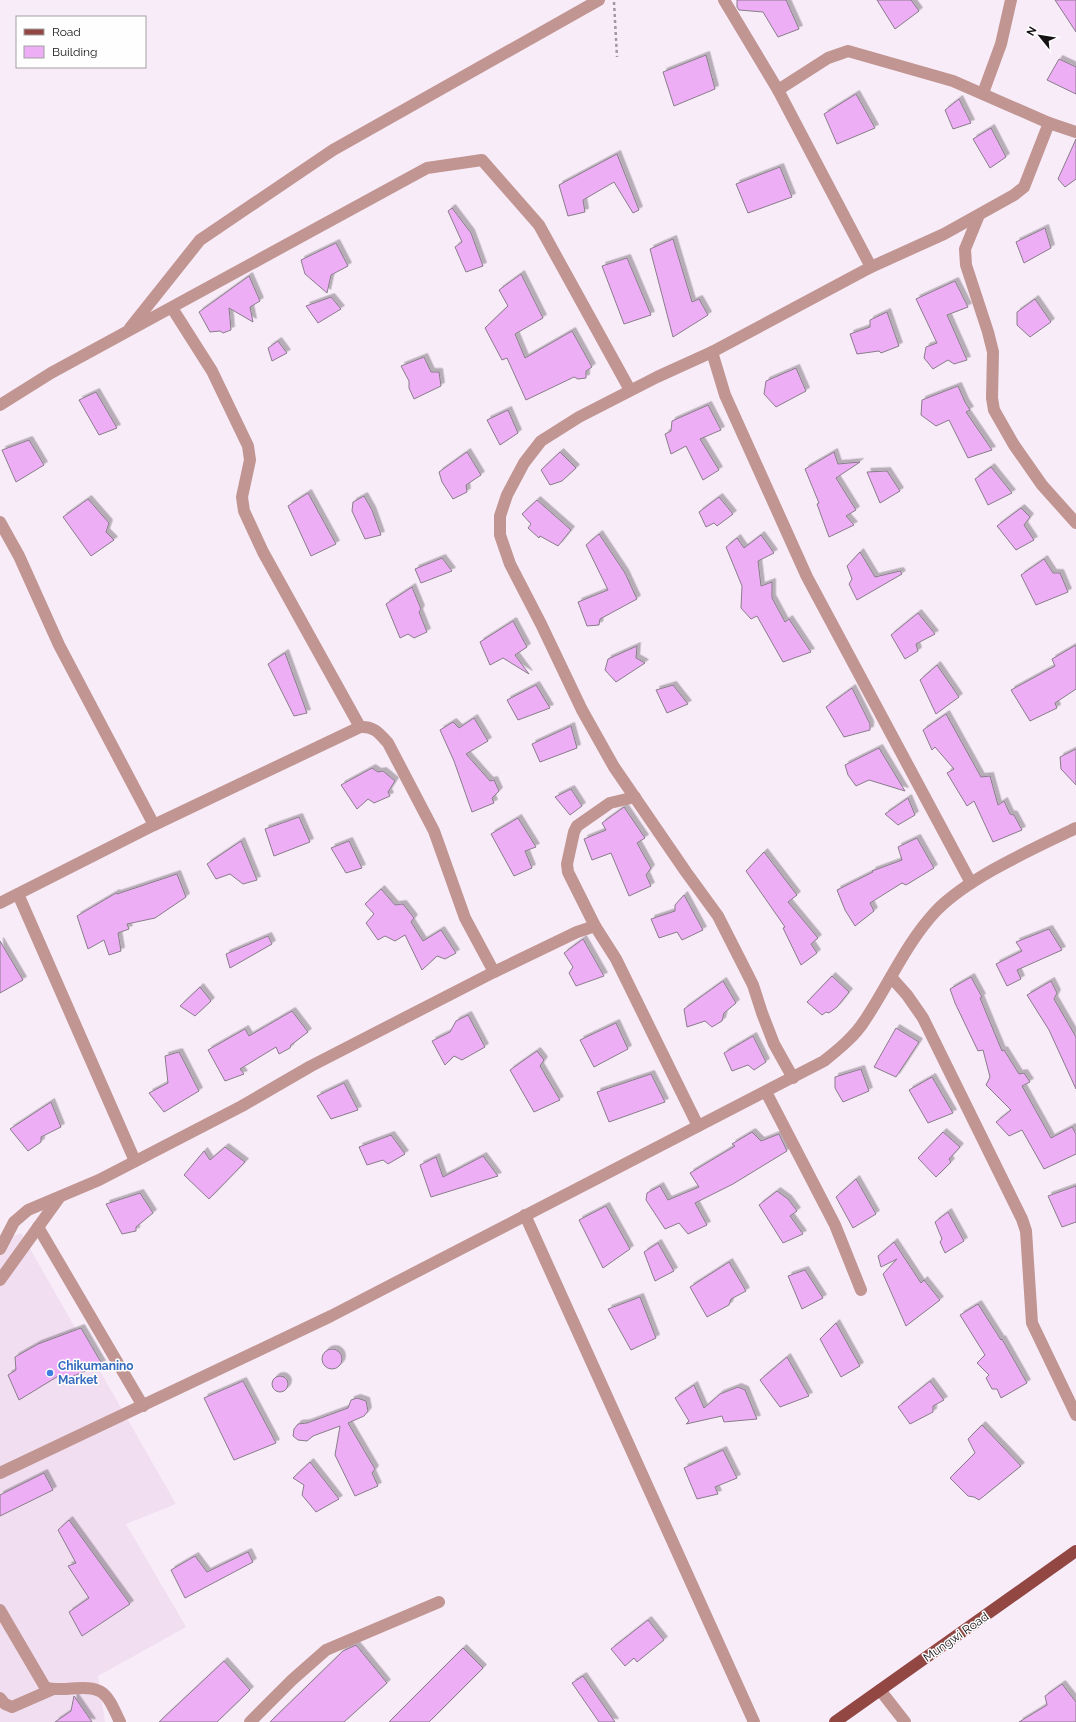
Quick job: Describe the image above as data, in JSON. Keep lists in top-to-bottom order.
{
  "streets": {
    "main road": ["Mungwi Road"]
  },
  "places": ["Chikumanino Market"],
  "legend": ["Road", "Building"],
  "north": "top left"
}
